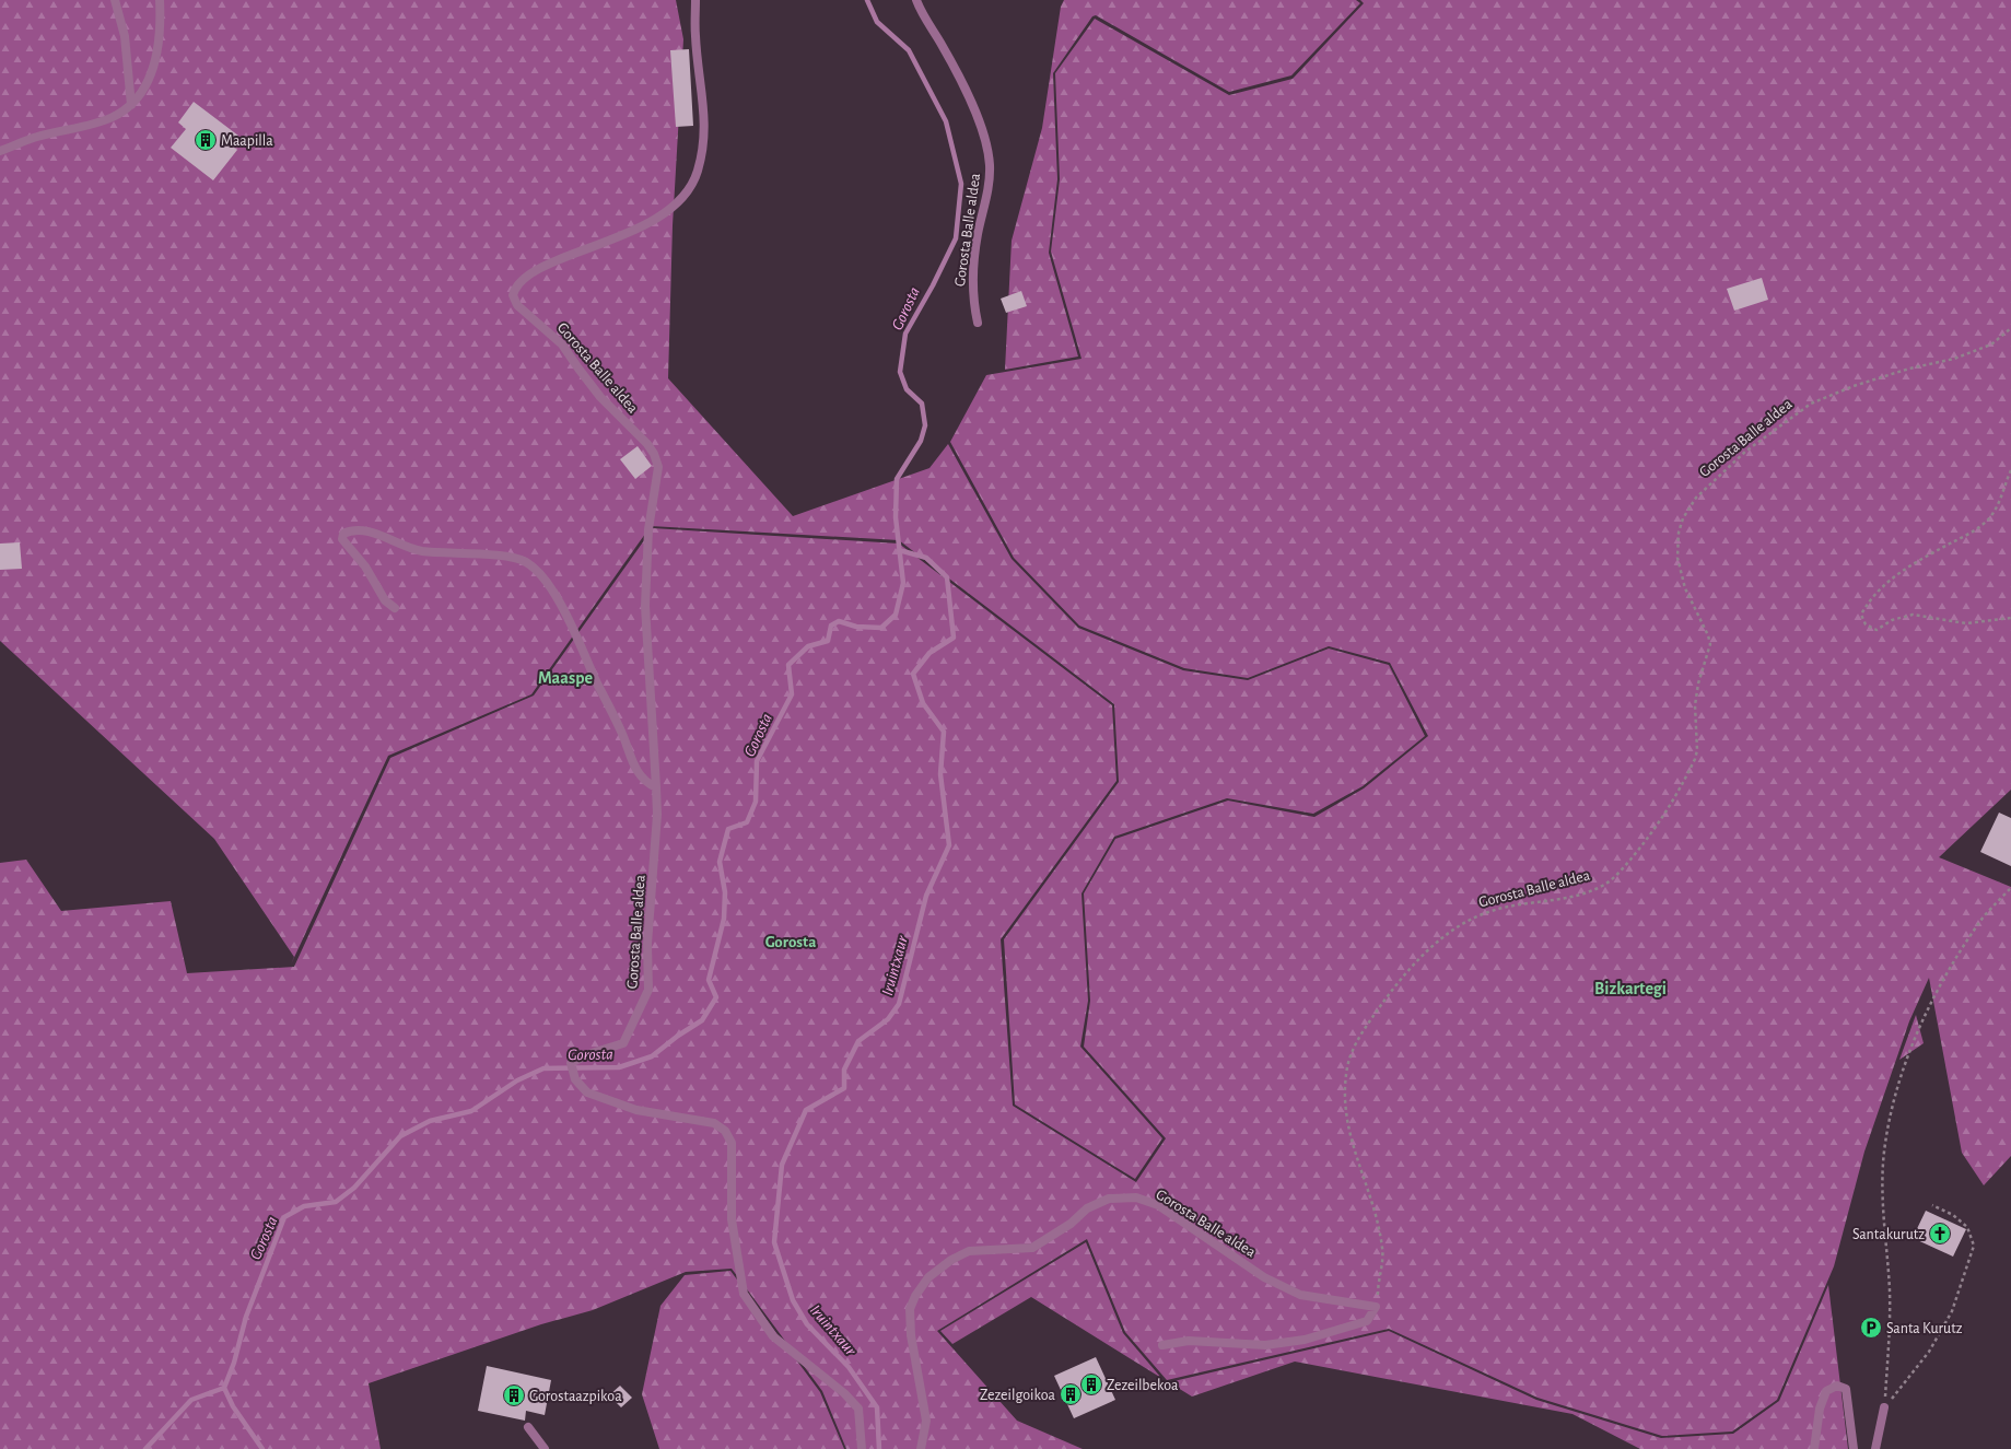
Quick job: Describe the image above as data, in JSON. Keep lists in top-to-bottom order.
{
  "streets": {
    "street": ["Gorosta Balle aldea"]
  },
  "districts": ["Maaspe", "Gorosta", "Bizkartegi"],
  "water": ["Gorosta", "Iruintxaur"],
  "places": {
    "building": [
      "Maapilla",
      "Zezeilbekoa",
      "Zezeilgoikoa",
      "Gorostaazpikoa"
    ],
    "church": ["Santakurutz"],
    "parking": ["Santa Kurutz"]
  }
}
